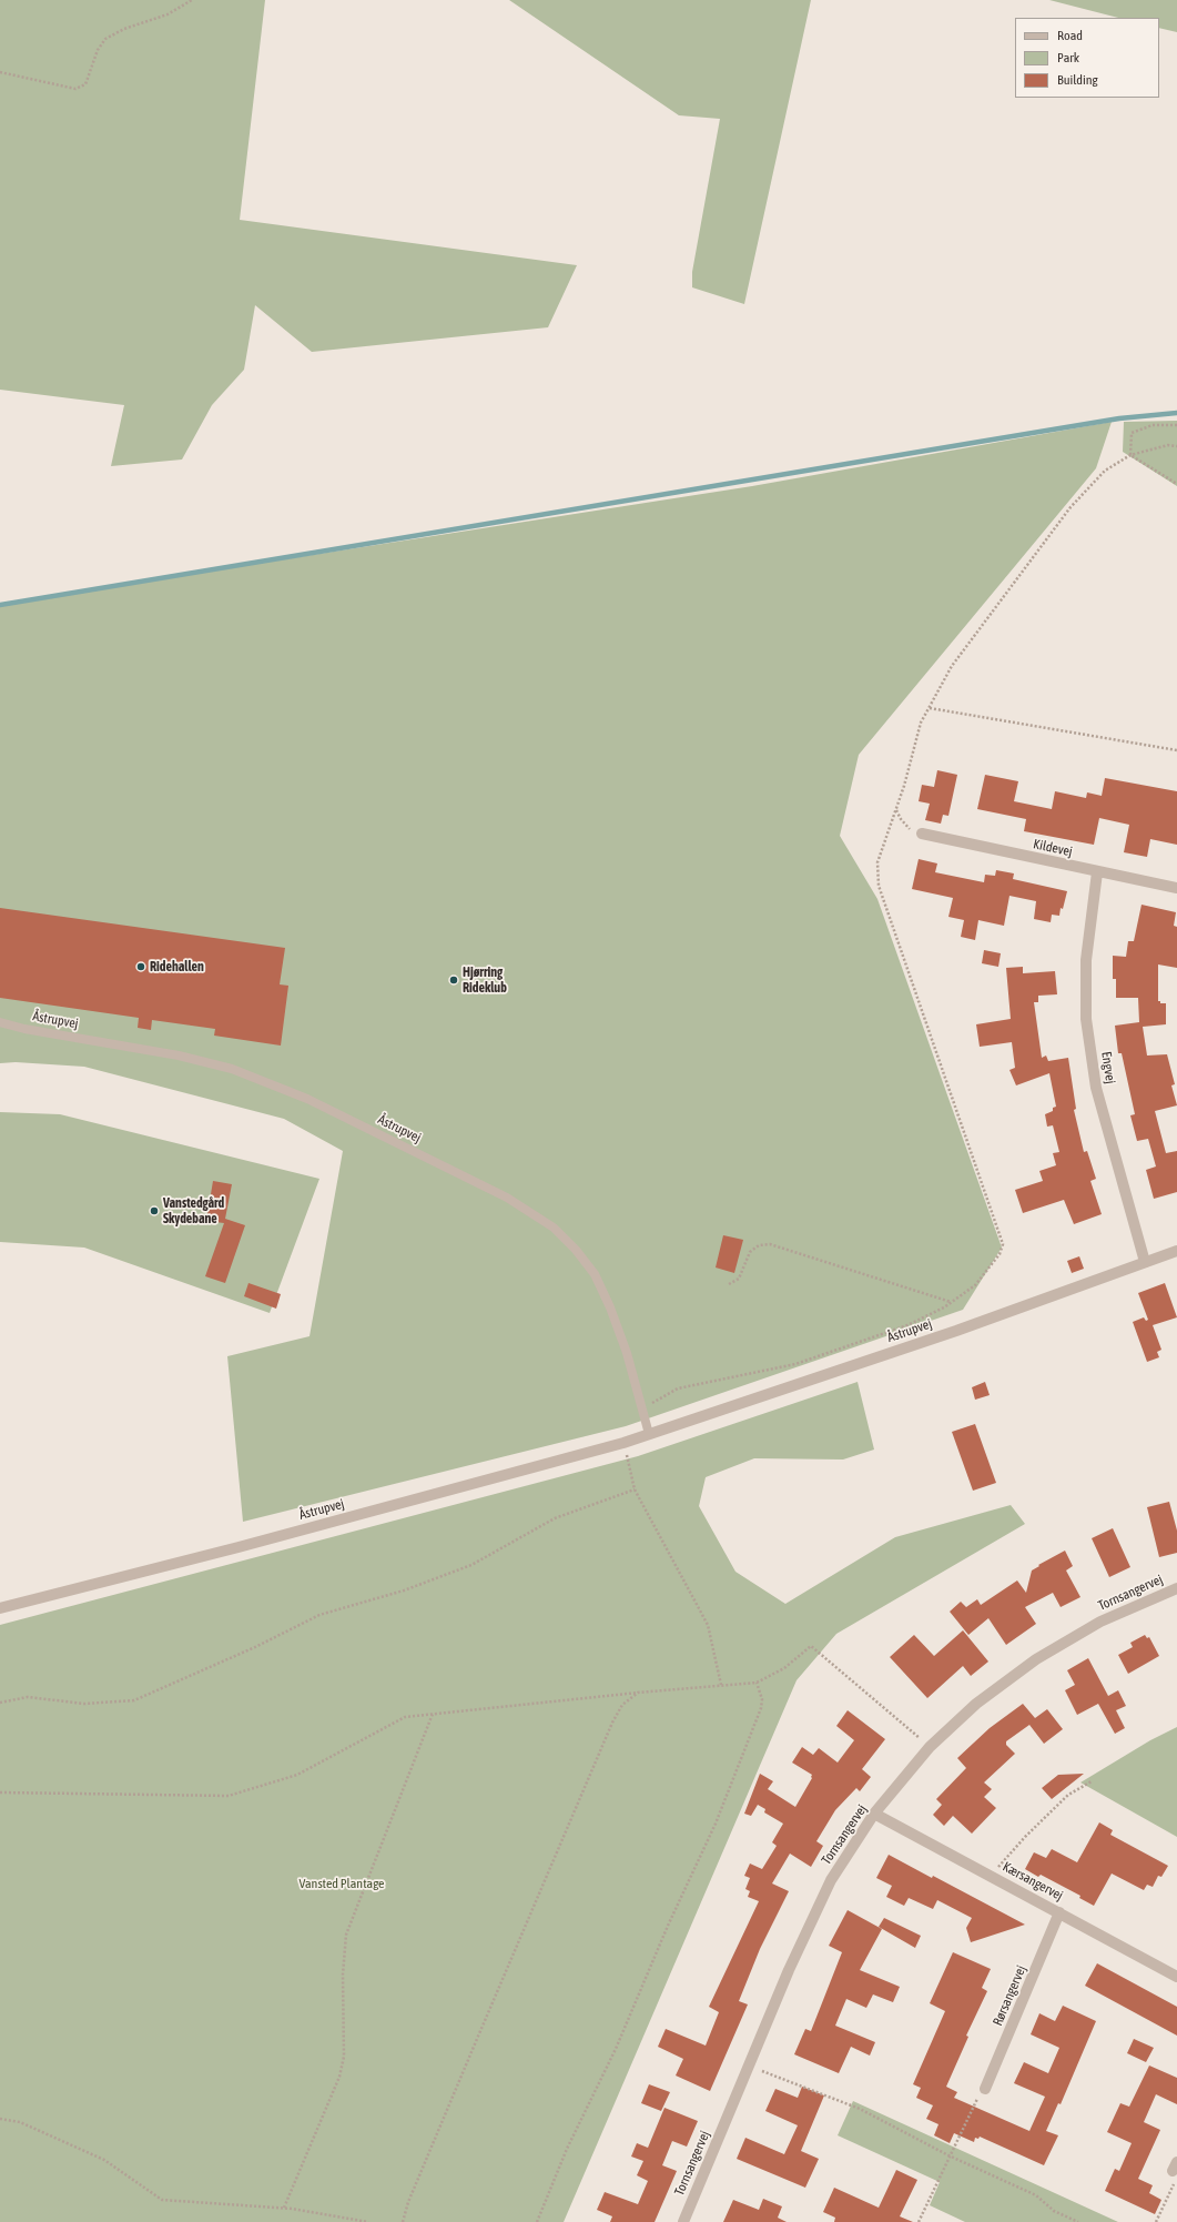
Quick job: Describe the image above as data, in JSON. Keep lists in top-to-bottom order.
{
  "streets": {
    "street": [
      "Kildevej",
      "Åstrupvej",
      "Engvej",
      "Tornsangervej",
      "Kærsangervej",
      "Rørsangervej"
    ]
  },
  "crossings": [
    ["Kildevej", "Engvej"],
    ["Åstrupvej", "Engvej"],
    ["Tornsangervej", "Kærsangervej"],
    ["Kærsangervej", "Rørsangervej"]
  ],
  "parks": ["Vansted Plantage"],
  "places": ["Ridehallen", "Hjørring Rideklub", "Vanstedgård Skydebane"],
  "legend": ["Road", "Park", "Building"]
}
